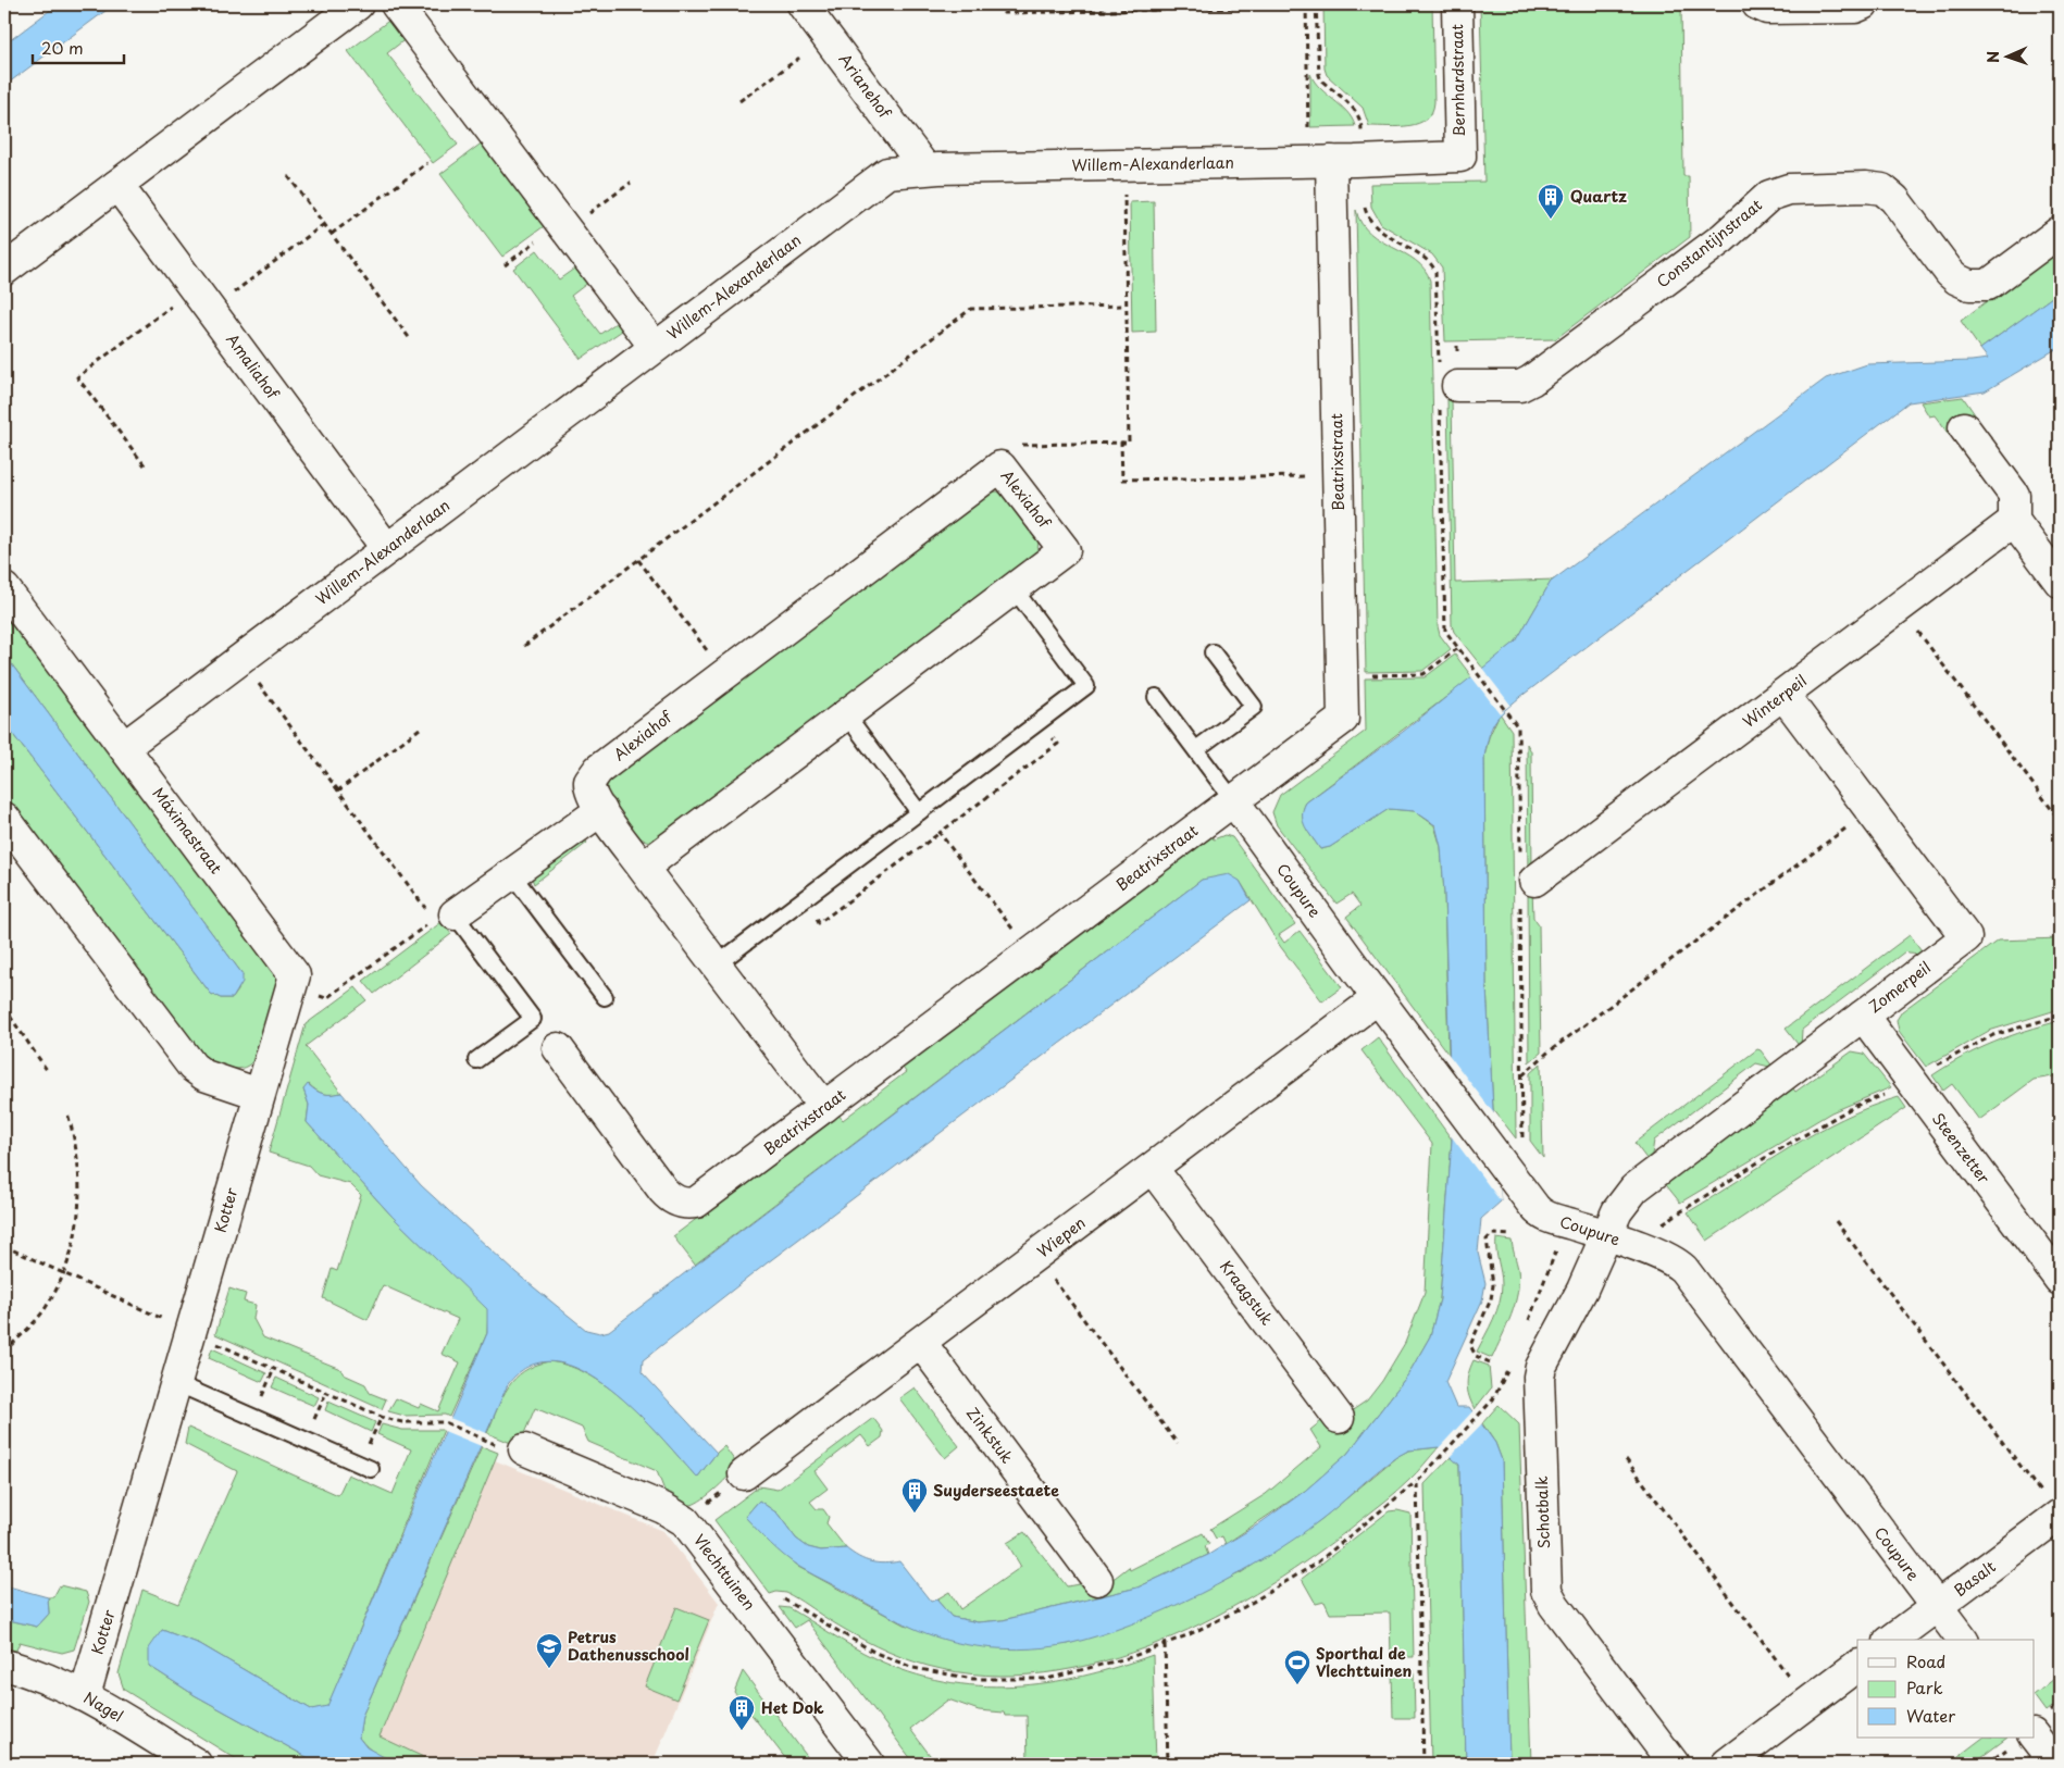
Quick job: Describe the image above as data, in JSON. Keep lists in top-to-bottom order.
{
  "streets": {
    "street": [
      "Bernhardstraat",
      "Arianehof",
      "Willem-Alexanderlaan",
      "Constantijnstraat",
      "Amaliahof",
      "Beatrixstraat",
      "Alexiahof",
      "Winterpeil",
      "Máximastraat",
      "Coupure",
      "Zomerpeil",
      "Steenzetter",
      "Kotter",
      "Wiepen",
      "Kraagstuk",
      "Zinkstuk",
      "Schotbalk",
      "Vlechttuinen",
      "Basalt",
      "Nagel"
    ]
  },
  "crossings": [
    ["Bernhardstraat", "Willem-Alexanderlaan"],
    ["Arianehof", "Willem-Alexanderlaan"],
    ["Willem-Alexanderlaan", "Amaliahof"],
    ["Willem-Alexanderlaan", "Beatrixstraat"],
    ["Willem-Alexanderlaan", "Máximastraat"],
    ["Beatrixstraat", "Alexiahof"],
    ["Beatrixstraat", "Coupure"],
    ["Winterpeil", "Zomerpeil"],
    ["Coupure", "Zomerpeil"],
    ["Coupure", "Wiepen"],
    ["Coupure", "Schotbalk"],
    ["Coupure", "Basalt"],
    ["Zomerpeil", "Steenzetter"],
    ["Zomerpeil", "Schotbalk"],
    ["Kotter", "Nagel"],
    ["Wiepen", "Kraagstuk"],
    ["Wiepen", "Zinkstuk"]
  ],
  "places": {
    "building": ["Quartz", "Suyderseestaete", "Het Dok"],
    "school or university": ["Petrus Dathenusschool"],
    "sports": ["Sporthal de Vlechttuinen"]
  },
  "legend": ["Road", "Park", "Water"],
  "scale_bar": "20 m",
  "north": "left"
}
